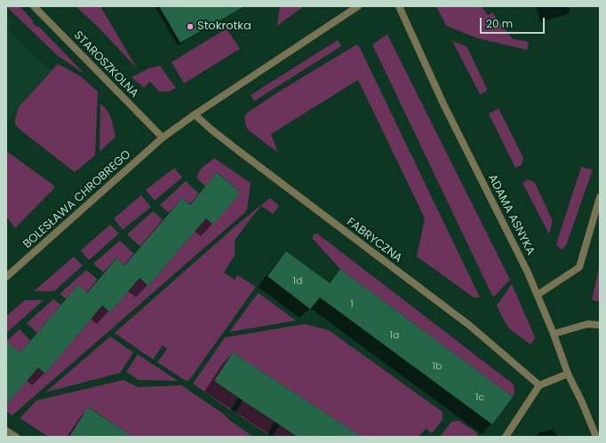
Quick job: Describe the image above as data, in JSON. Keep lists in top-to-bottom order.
{
  "streets": {
    "street": [
      "STAROSZKOLNA",
      "BOLESŁAWA CHROBREGO",
      "ADAMA ASNYKA",
      "FABRYCZNA"
    ]
  },
  "crossings": [
    ["STAROSZKOLNA", "BOLESŁAWA CHROBREGO"],
    ["BOLESŁAWA CHROBREGO", "FABRYCZNA"]
  ],
  "places": ["Stokrotka"],
  "house_numbers": [
    "1d",
    "1",
    "1a",
    "1b",
    "1c"
  ],
  "scale_bar": "20 m"
}
